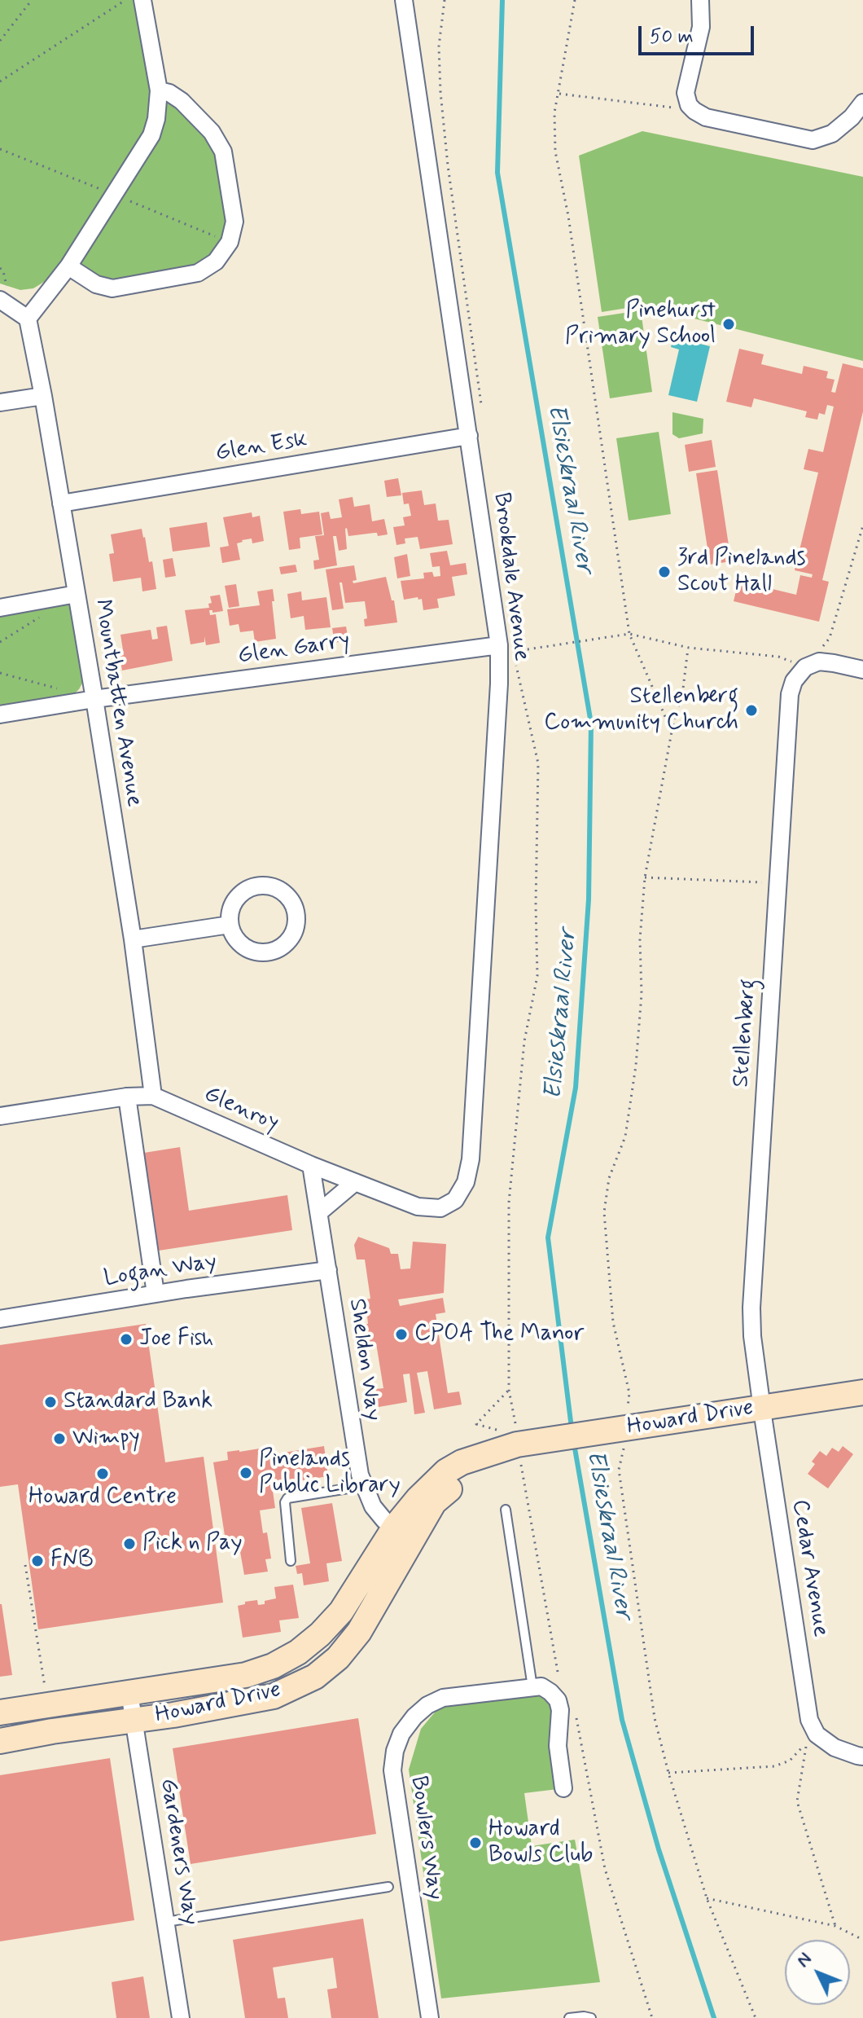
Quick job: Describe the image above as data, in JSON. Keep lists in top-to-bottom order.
{
  "streets": {
    "street": [
      "Glen Esk",
      "Brookdale Avenue",
      "Glen Garry",
      "Mountbatten Avenue",
      "Stellenberg",
      "Glenroy",
      "Logan Way",
      "Sheldon Way",
      "Howard Drive",
      "Cedar Avenue",
      "Bowlers Way",
      "Gardeners Way"
    ]
  },
  "crossings": [
    ["Glen Esk", "Brookdale Avenue"],
    ["Glen Esk", "Mountbatten Avenue"],
    ["Brookdale Avenue", "Glen Garry"],
    ["Brookdale Avenue", "Glenroy"],
    ["Glen Garry", "Mountbatten Avenue"],
    ["Mountbatten Avenue", "Glenroy"],
    ["Stellenberg", "Howard Drive"],
    ["Stellenberg", "Cedar Avenue"],
    ["Glenroy", "Sheldon Way"],
    ["Logan Way", "Sheldon Way"],
    ["Sheldon Way", "Howard Drive"],
    ["Howard Drive", "Cedar Avenue"],
    ["Howard Drive", "Gardeners Way"]
  ],
  "water": ["Elsieskraal River"],
  "places": [
    "Pinehurst Primary School",
    "3rd Pinelands Scout Hall",
    "Stellenberg Community Church",
    "CPOA The Manor",
    "Joe Fish",
    "Standard Bank",
    "Wimpy",
    "Pinelands Public Library",
    "Howard Centre",
    "Pick n Pay",
    "FNB",
    "Howard Bowls Club"
  ],
  "scale_bar": "50 m",
  "north": "top left"
}
